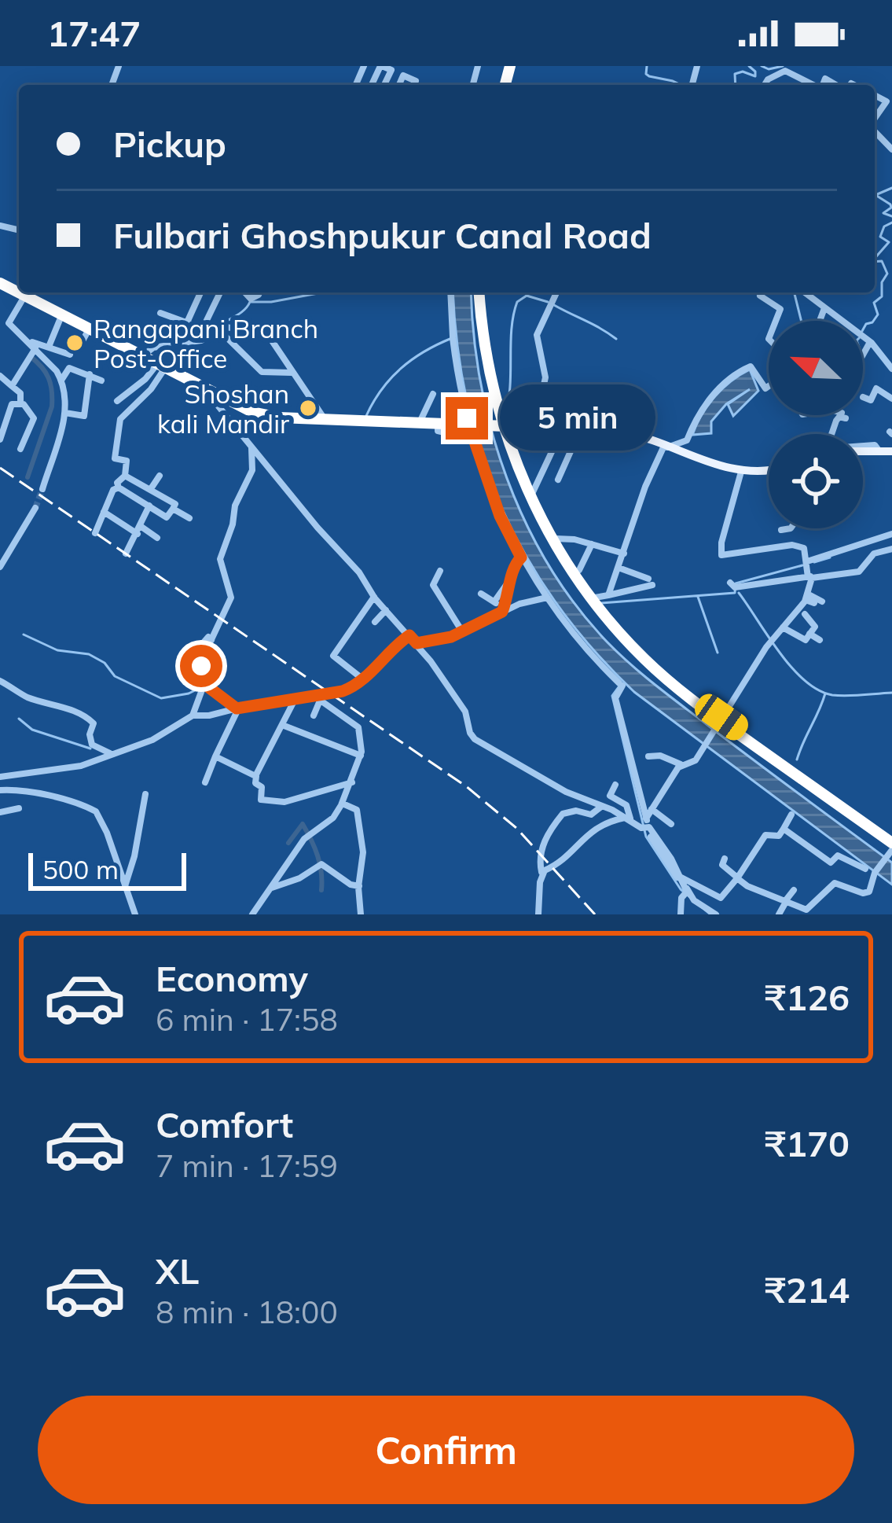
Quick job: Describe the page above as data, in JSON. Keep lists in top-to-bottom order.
{
  "places": ["Rangapani Branch Post-Office", "Shoshan kali Mandir"],
  "scale_bar": "500 m",
  "north": "top left",
  "page": {
    "status": "17:47",
    "banner": ["Pickup", "Fulbari Ghoshpukur Canal Road"],
    "bubble": "5 min",
    "scale": "500 m",
    "list": [
      {
        "name": "Economy",
        "note": "6 min · 17:58",
        "value": "₹126"
      },
      {
        "name": "Comfort",
        "note": "7 min · 17:59",
        "value": "₹170"
      },
      {
        "name": "XL",
        "note": "8 min · 18:00",
        "value": "₹214"
      }
    ],
    "buttons": "Confirm"
  }
}
